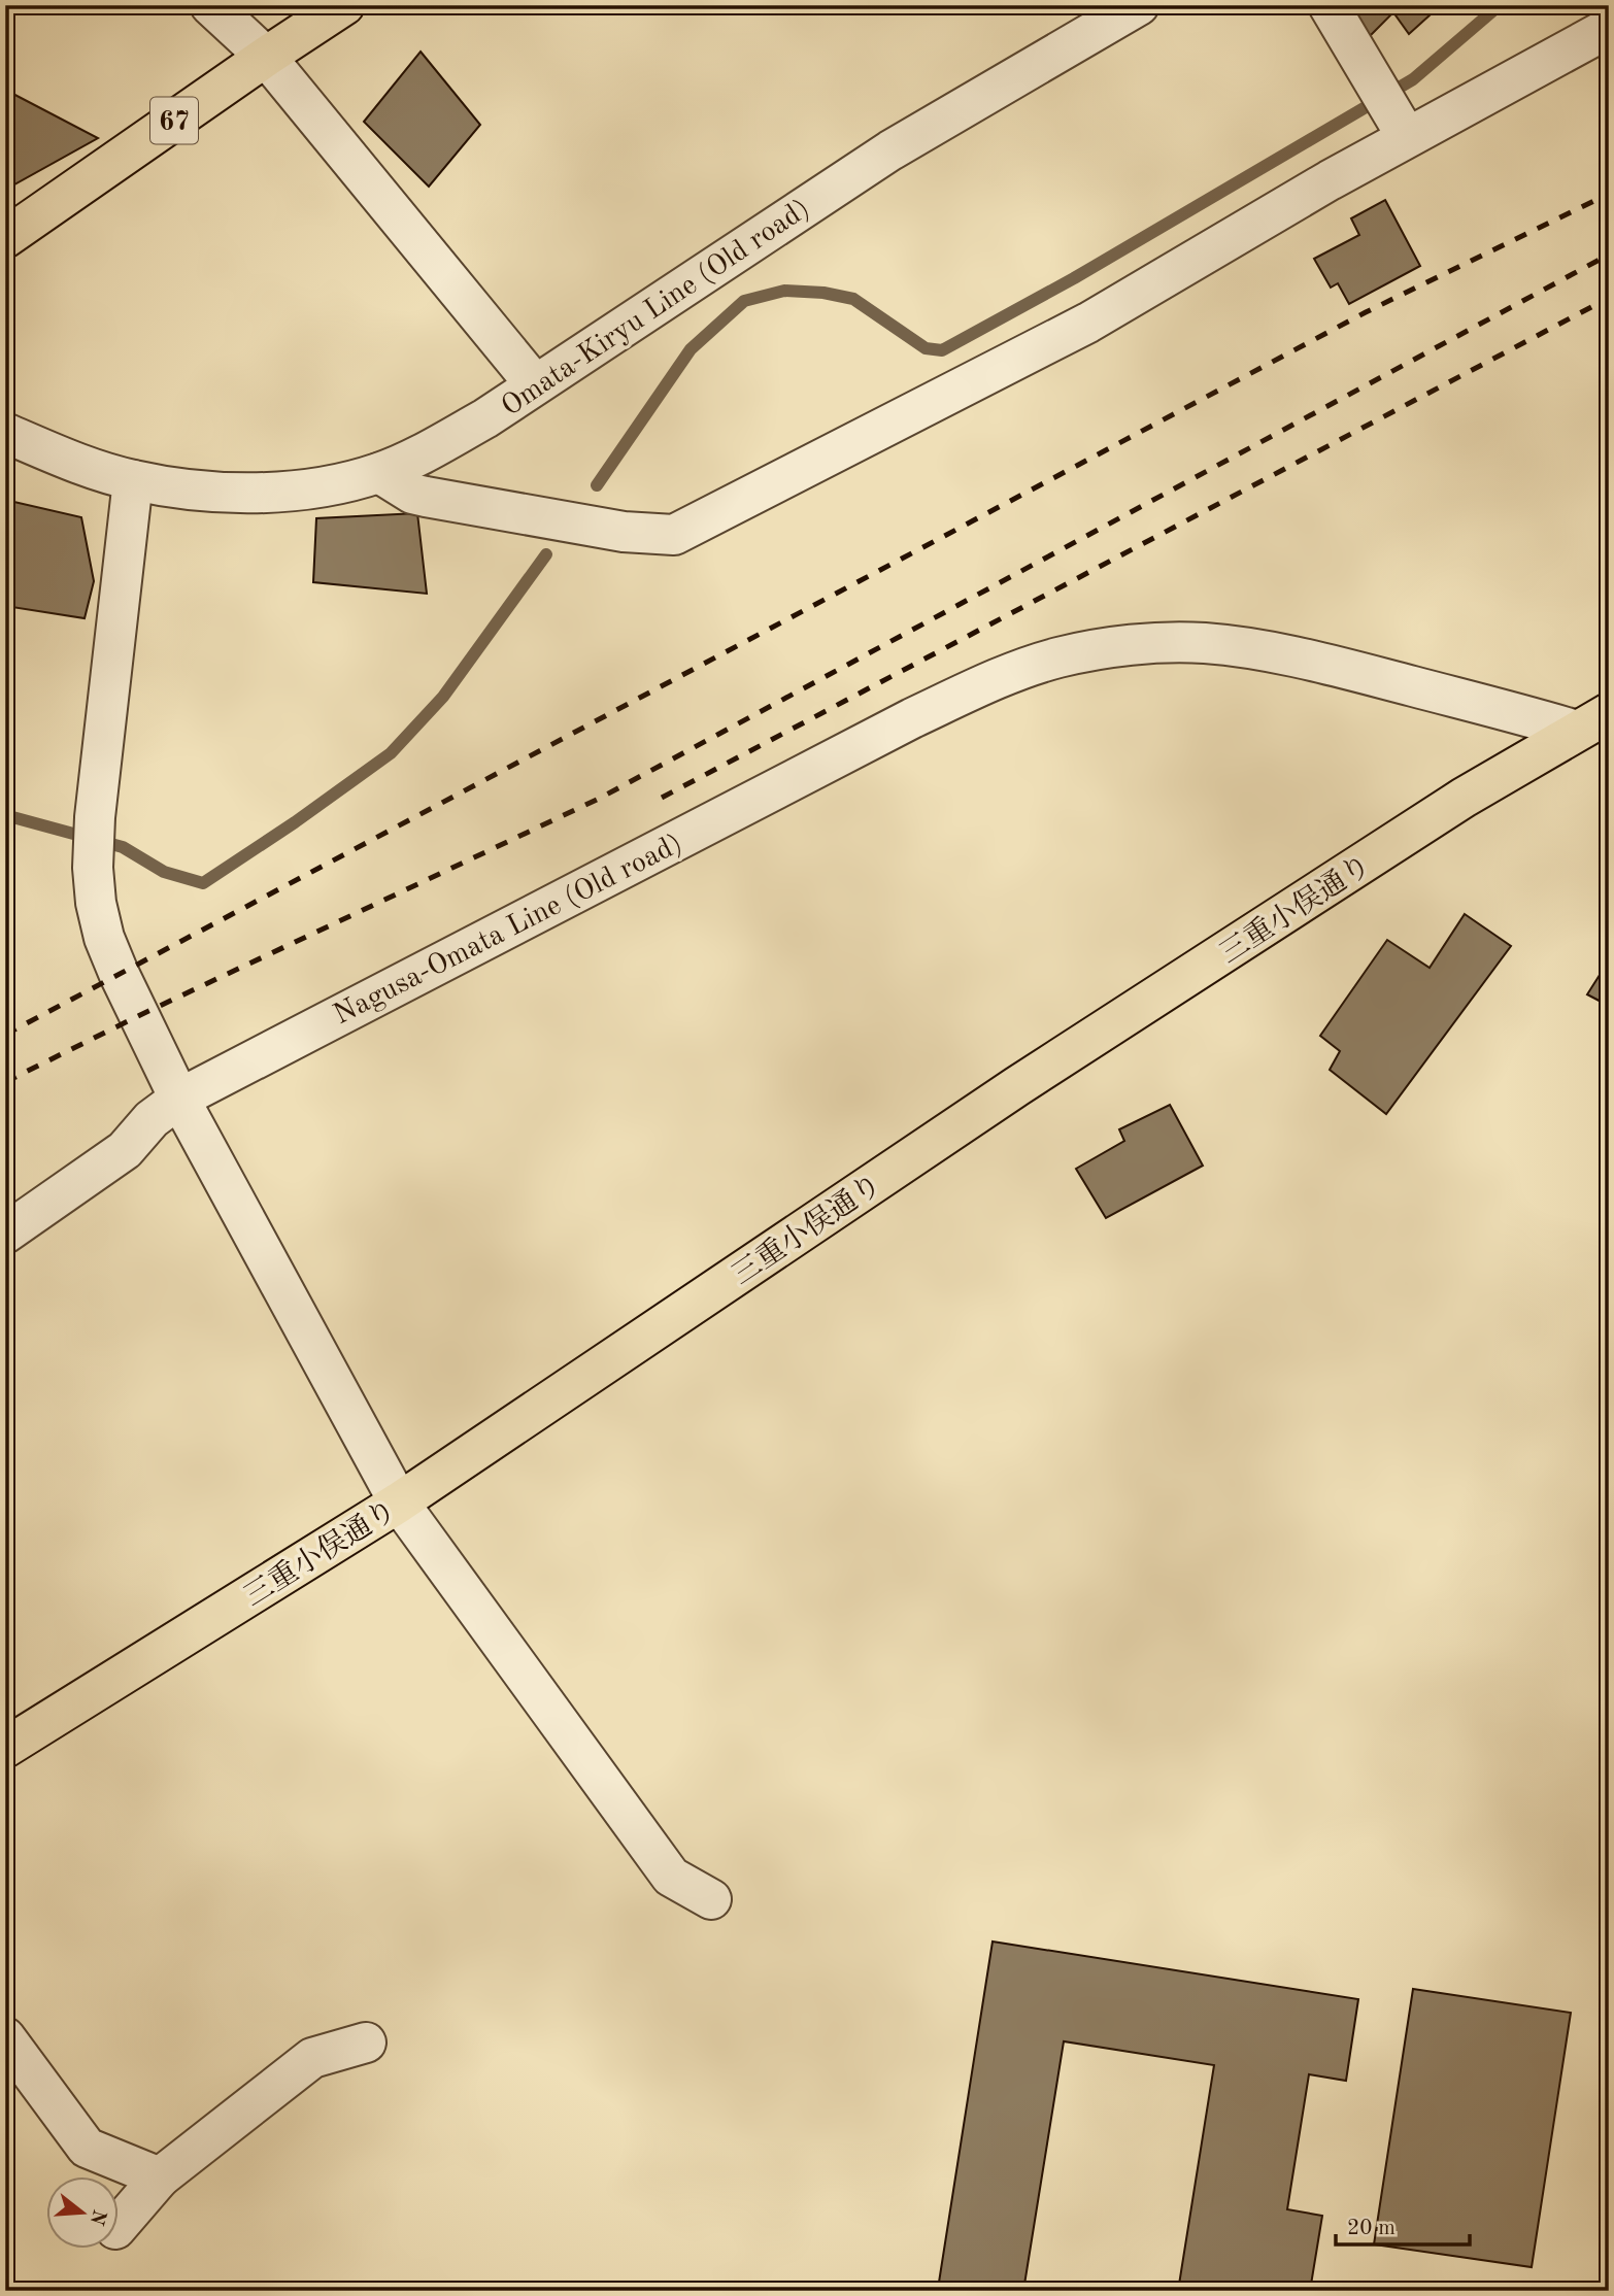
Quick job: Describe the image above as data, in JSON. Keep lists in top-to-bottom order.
{
  "streets": {
    "main road": ["67", "三重小俣通り"],
    "street": ["Omata-Kiryu Line (Old road)", "Nagusa-Omata Line (Old road)"]
  },
  "crossings": [
    ["三重小俣通り", "Nagusa-Omata Line (Old road)"]
  ],
  "scale_bar": "20 m",
  "north": "right"
}
